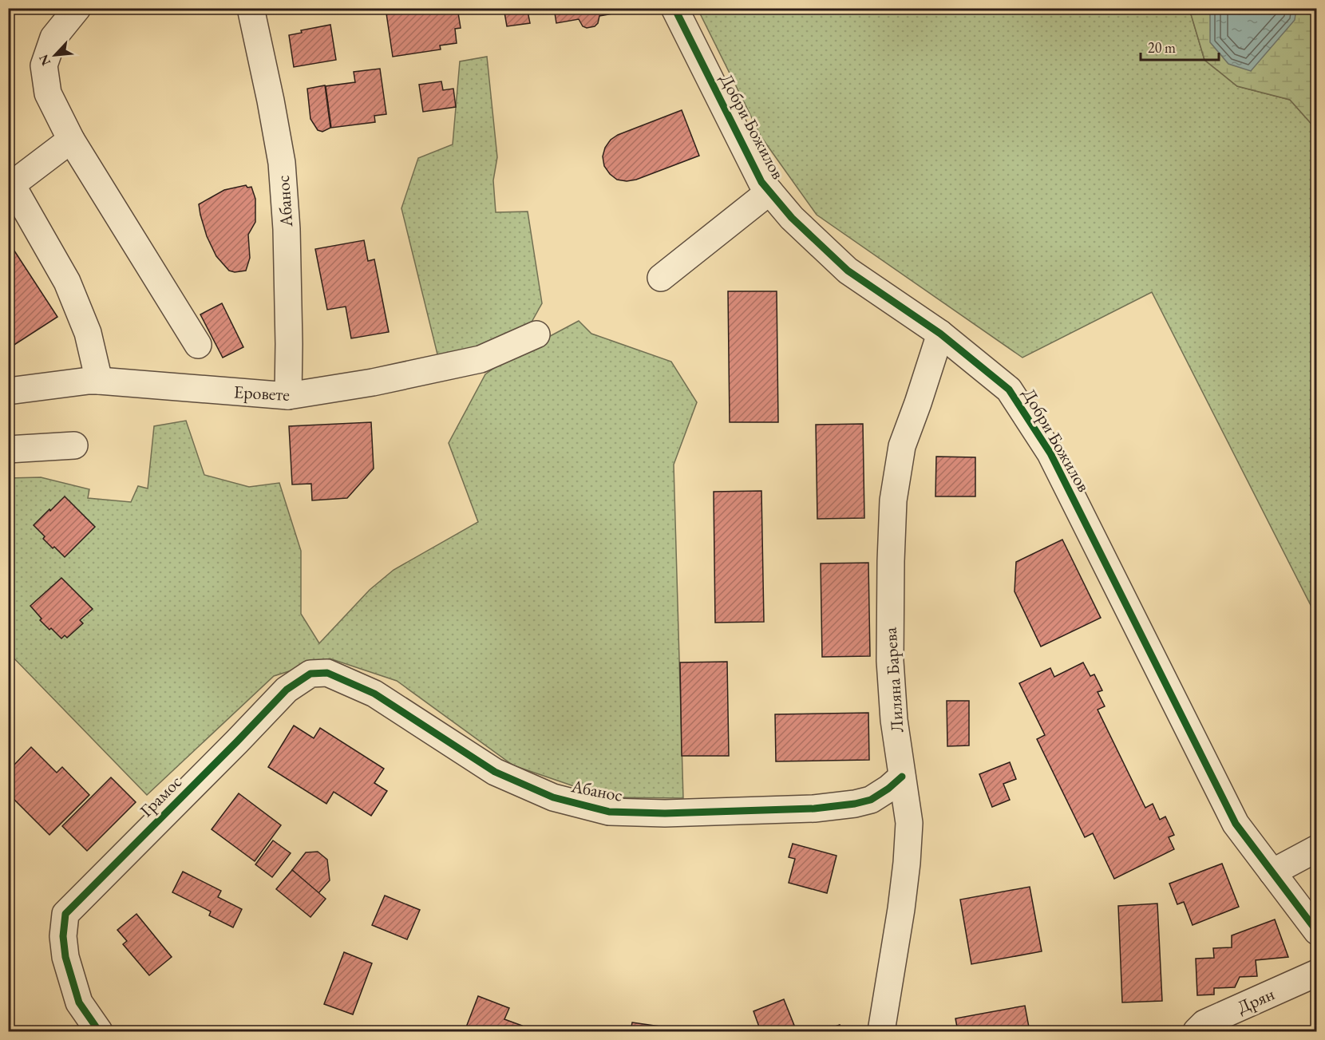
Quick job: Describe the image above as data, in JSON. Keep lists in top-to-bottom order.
{
  "streets": {
    "street": [
      "Добри Божилов",
      "Абанос",
      "Еровете",
      "Лиляна Барева",
      "Грамос",
      "Дрян"
    ]
  },
  "crossings": [
    ["Добри Божилов", "Лиляна Барева"],
    ["Абанос", "Еровете"],
    ["Абанос", "Лиляна Барева"],
    ["Абанос", "Грамос"]
  ],
  "scale_bar": "20 m",
  "north": "bottom left"
}
